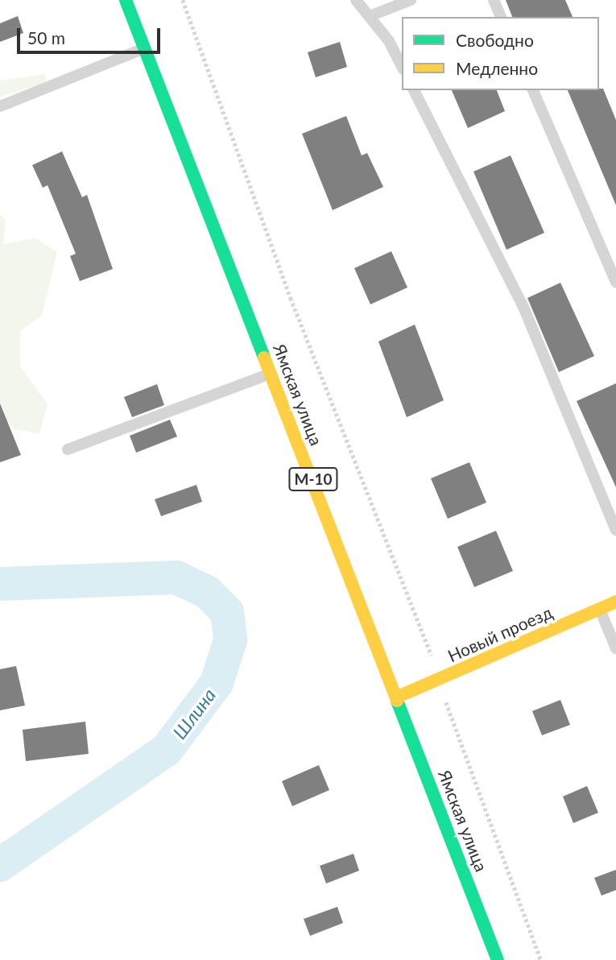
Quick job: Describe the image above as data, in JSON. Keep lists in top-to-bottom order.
{
  "streets": {
    "main road": ["Ямская улица", "М-10", "Новый проезд"]
  },
  "crossings": [
    ["Ямская улица", "Новый проезд"]
  ],
  "water": ["Шлина"],
  "legend": ["Свободно", "Медленно"],
  "scale_bar": "50 m"
}
